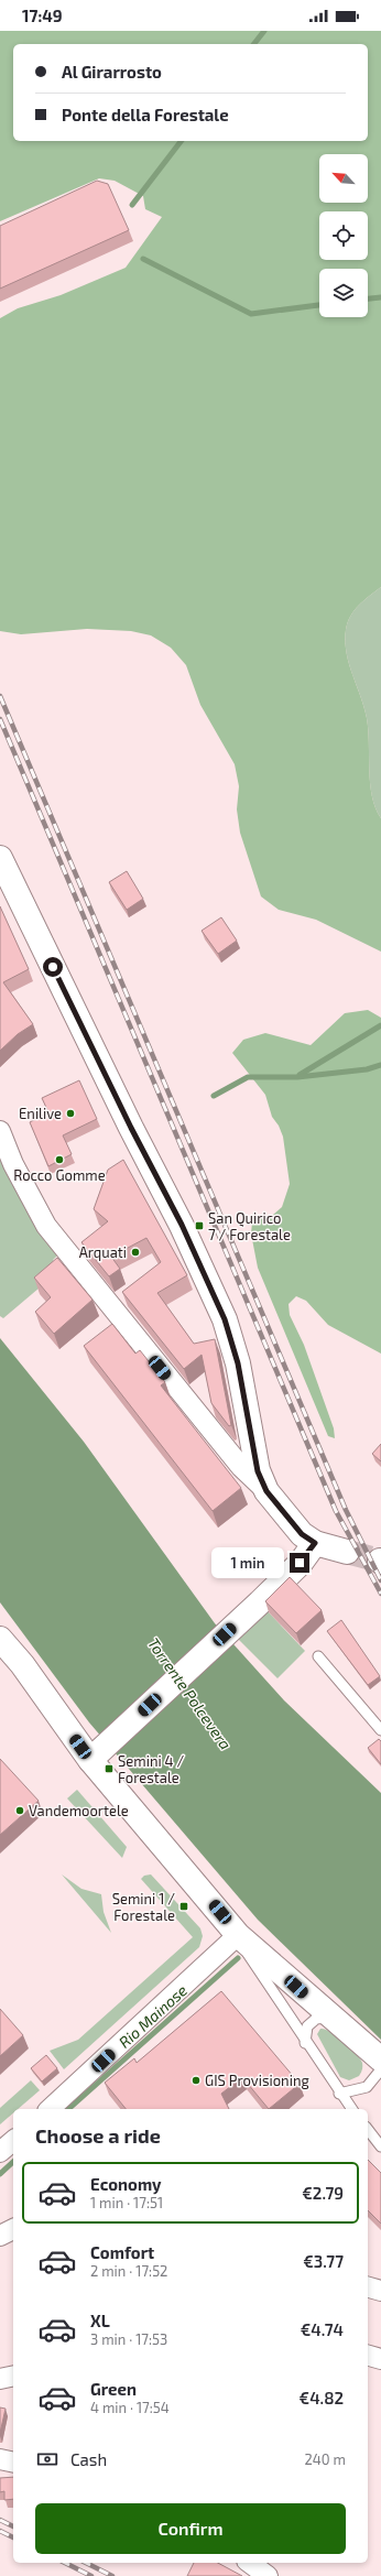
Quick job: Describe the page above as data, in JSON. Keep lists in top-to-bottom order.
{
  "water": ["Torrente Polcevera", "Rio Mainose"],
  "places": {
    "other": [
      "Enilive",
      "Rocco Gomme",
      "Arquati",
      "Vandemoortele",
      "GIS Provisioning"
    ],
    "transit": ["San Quirico 7 / Forestale", "Semini 4 / Forestale", "Semini 1 / Forestale"]
  },
  "north": "top left",
  "page": {
    "status": "17:49",
    "banner": ["Al Girarrosto", "Ponte della Forestale"],
    "bubble": "1 min",
    "heading": "Choose a ride",
    "list": [
      {
        "name": "Economy",
        "note": "1 min · 17:51",
        "value": "€2.79"
      },
      {
        "name": "Comfort",
        "note": "2 min · 17:52",
        "value": "€3.77"
      },
      {
        "name": "XL",
        "note": "3 min · 17:53",
        "value": "€4.74"
      },
      {
        "name": "Green",
        "note": "4 min · 17:54",
        "value": "€4.82"
      }
    ],
    "pay": ["Cash", "240 m"],
    "buttons": "Confirm"
  }
}
